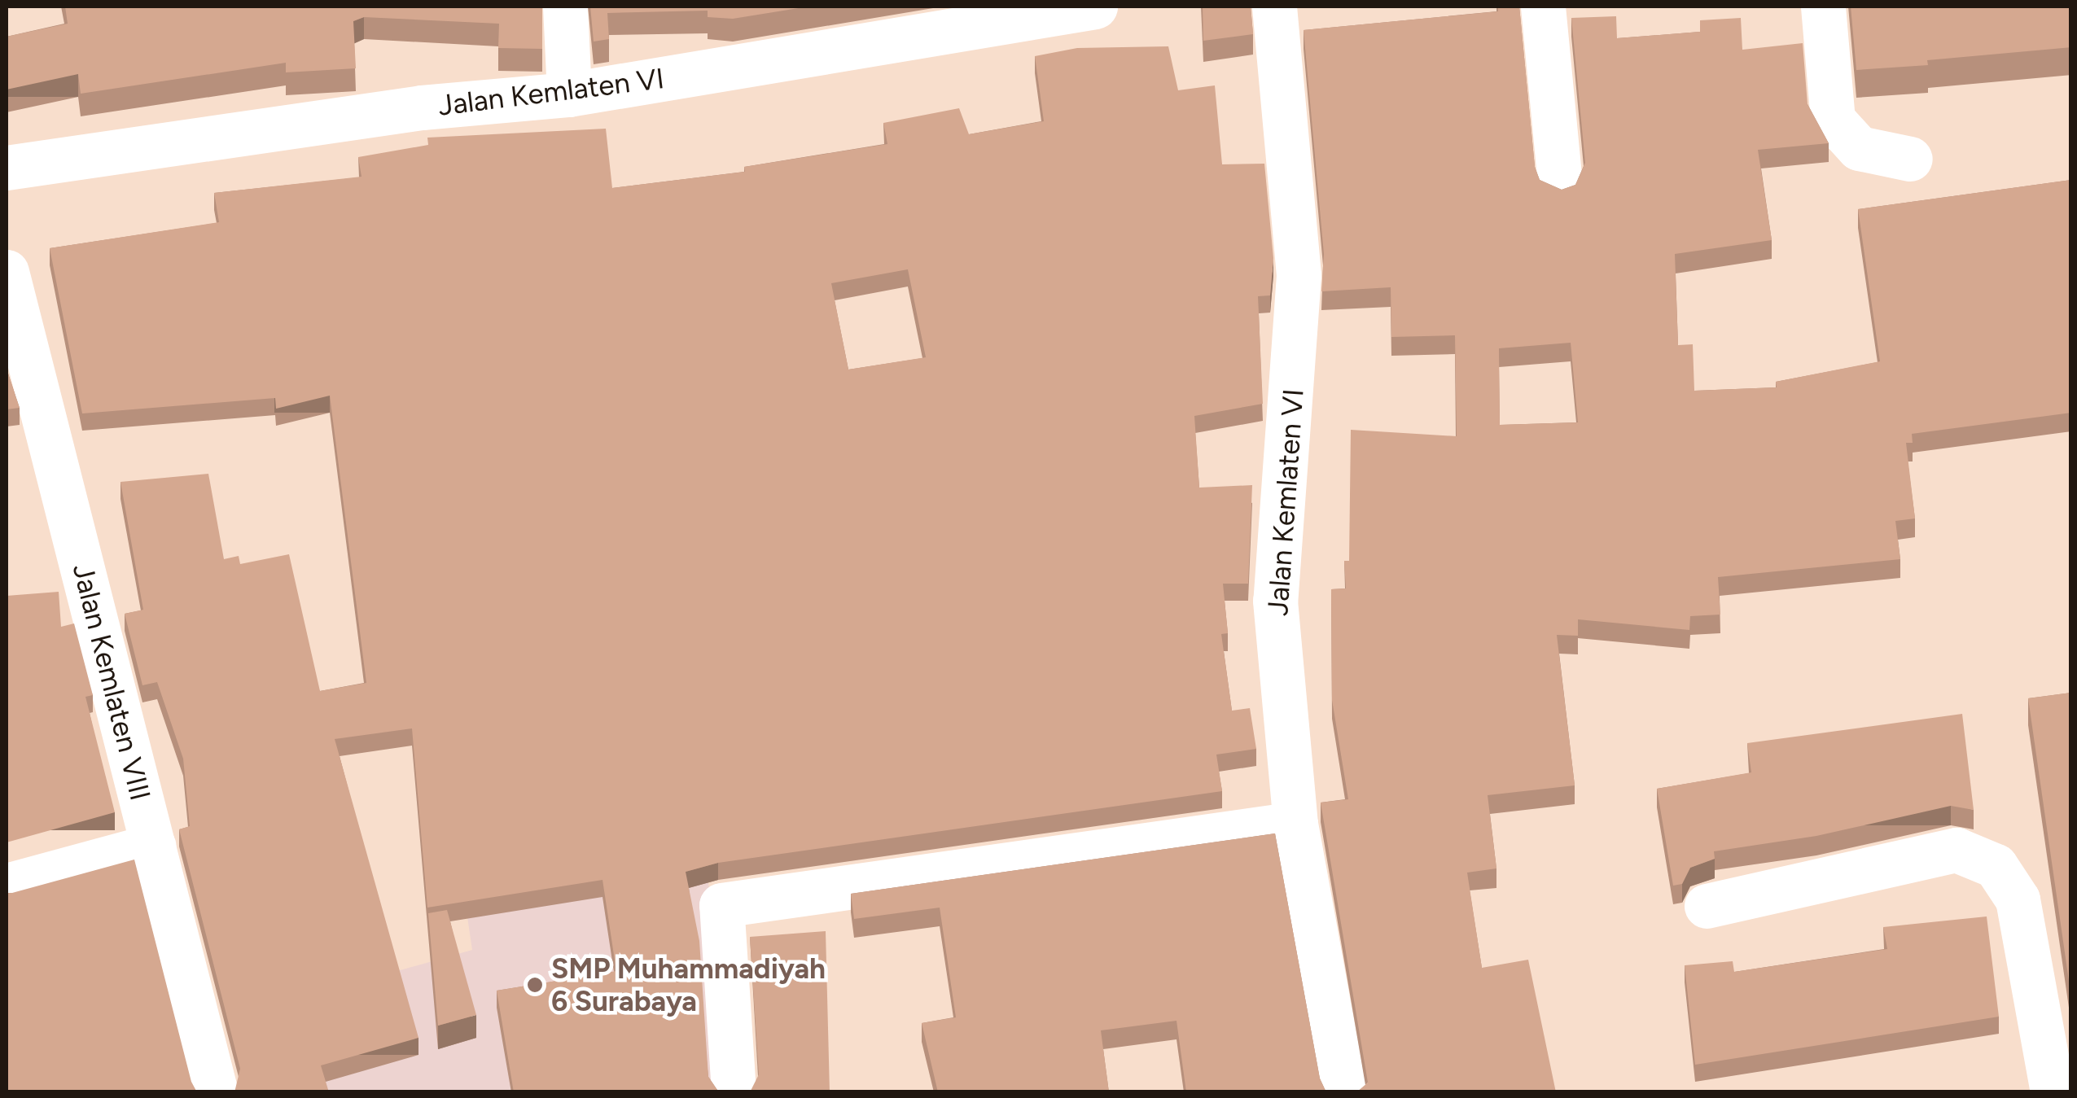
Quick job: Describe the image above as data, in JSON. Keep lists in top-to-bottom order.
{
  "streets": {
    "street": ["Jalan Kemlaten VI", "Jalan Kemlaten VIII"]
  },
  "places": ["SMP Muhammadiyah 6 Surabaya"]
}
